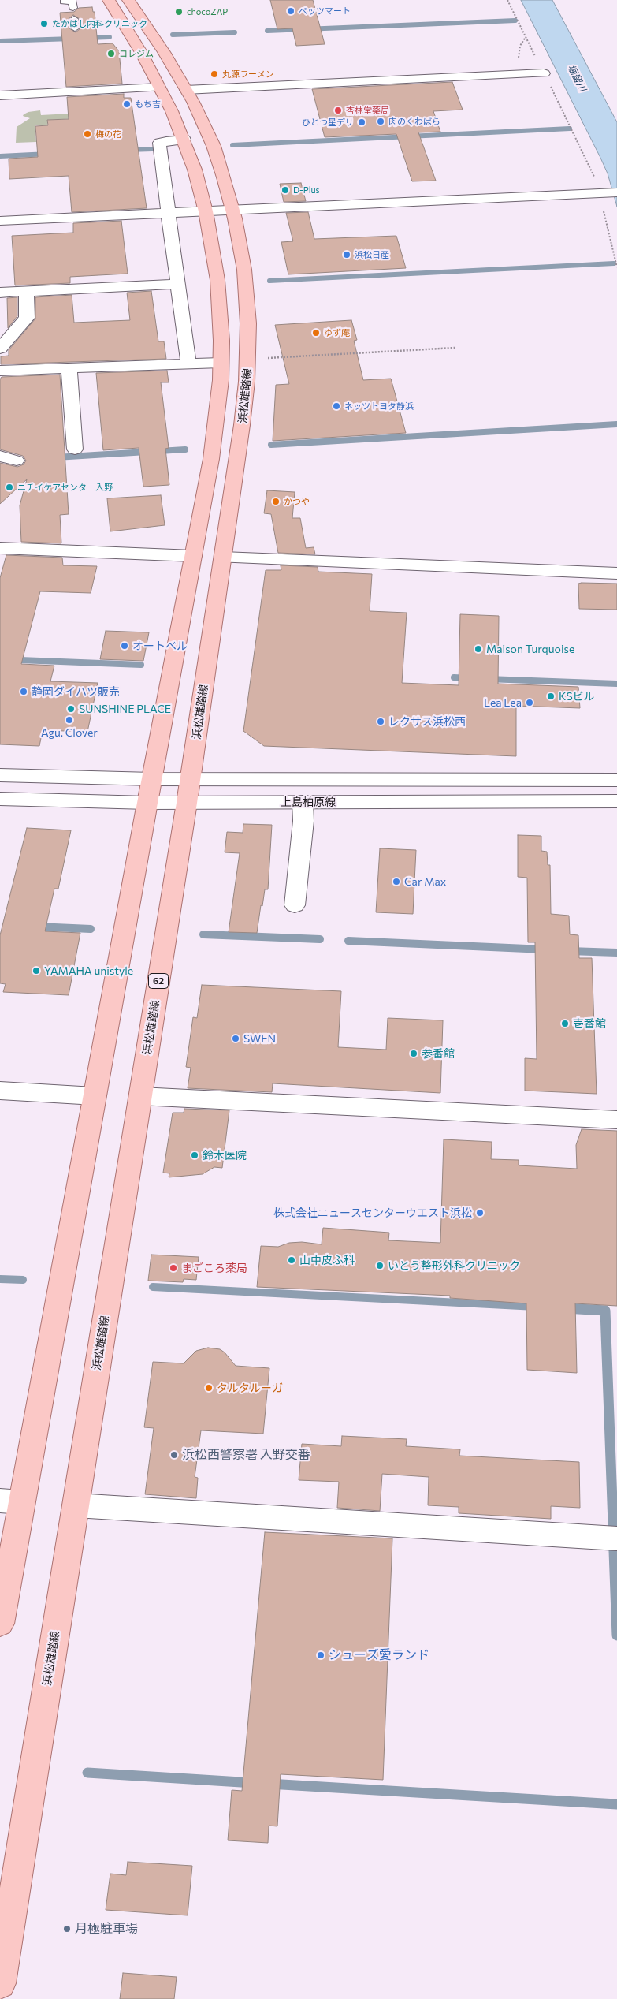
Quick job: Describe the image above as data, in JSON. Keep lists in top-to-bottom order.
{
  "streets": {
    "main road": ["浜松雄踏線", "62"],
    "street": ["上島柏原線"]
  },
  "crossings": [
    ["浜松雄踏線", "上島柏原線"]
  ],
  "water": ["堀留川"],
  "places": [
    "ペッツマート",
    "chocoZAP",
    "たかはし内科クリニック",
    "コレジム",
    "丸源ラーメン",
    "もち吉",
    "杏林堂薬局",
    "肉のくわばら",
    "ひとつ星デリ",
    "梅の花",
    "D-Plus",
    "浜松日産",
    "ゆず庵",
    "ネッツトヨタ静浜",
    "ニチイケアセンター入野",
    "かつや",
    "オートベル",
    "Maison Turquoise",
    "静岡ダイハツ販売",
    "KSビル",
    "Lea Lea",
    "SUNSHINE PLACE",
    "Agu. Clover",
    "レクサス浜松西",
    "Car Max",
    "YAMAHA unistyle",
    "壱番館",
    "SWEN",
    "参番館",
    "鈴木医院",
    "株式会社ニュースセンターウエスト浜松",
    "山中皮ふ科",
    "いとう整形外科クリニック",
    "まごころ薬局",
    "タルタルーガ",
    "浜松西警察署 入野交番",
    "シューズ愛ランド",
    "月極駐車場"
  ]
}
